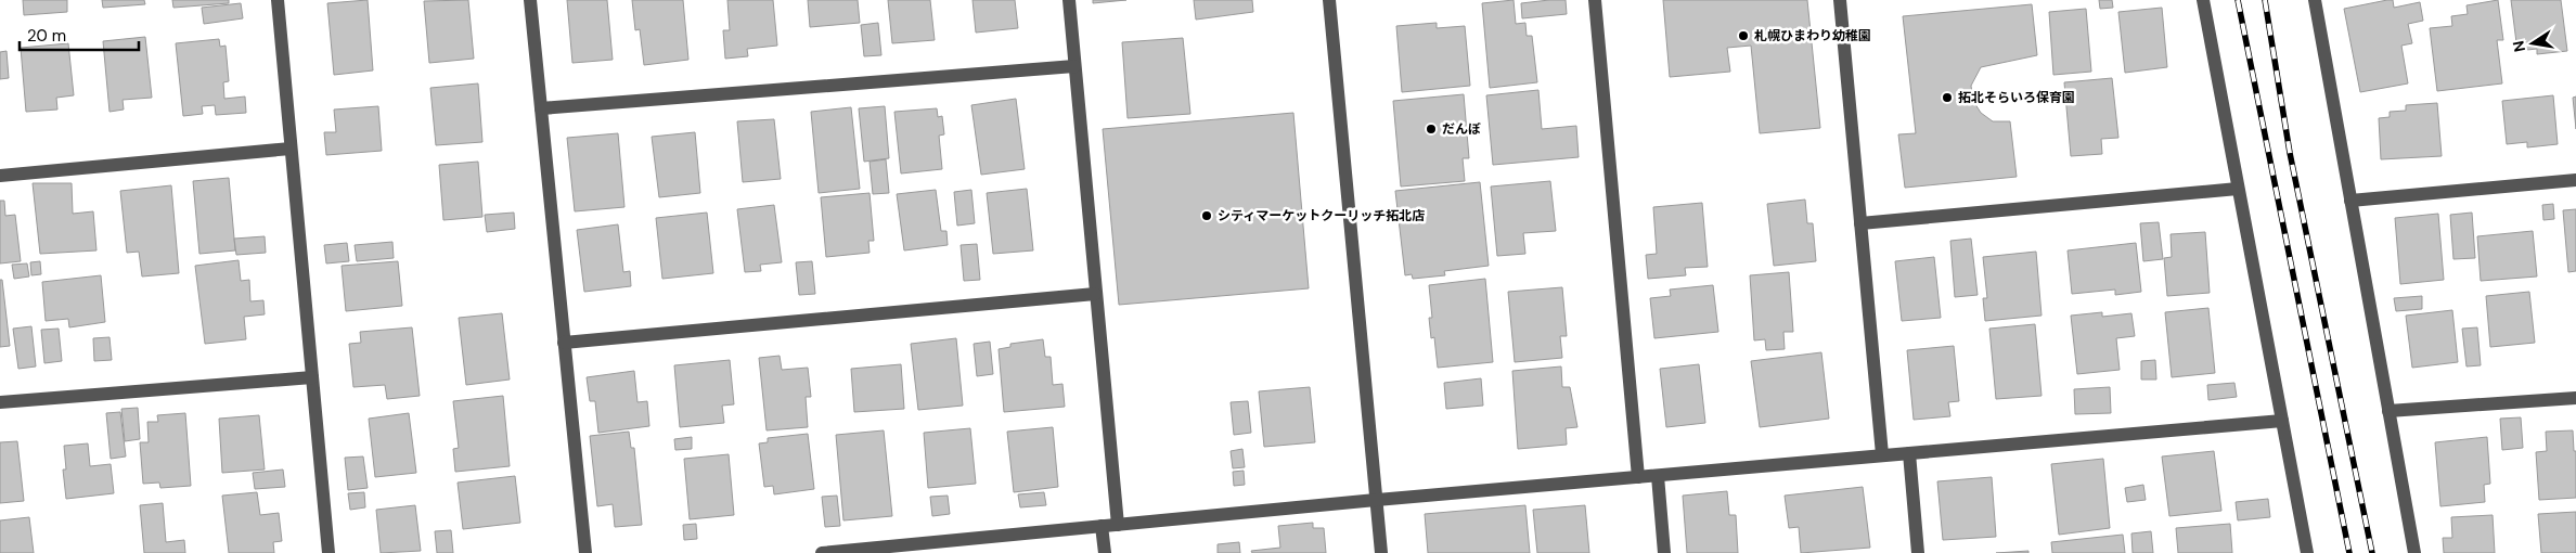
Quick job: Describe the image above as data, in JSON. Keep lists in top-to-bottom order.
{
  "places": [
    "札幌ひまわり幼稚園",
    "拓北そらいろ保育園",
    "だんぼ",
    "シティマーケットクーリッチ拓北店"
  ],
  "scale_bar": "20 m",
  "north": "left"
}
